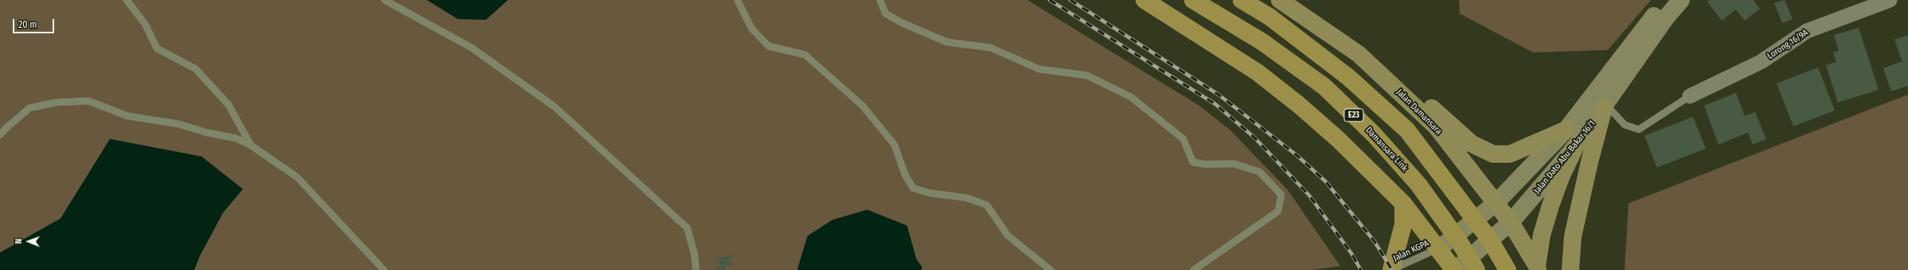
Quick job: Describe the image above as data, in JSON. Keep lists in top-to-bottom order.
{
  "streets": {
    "highway": ["E23", "Damansara Link"],
    "main road": ["Jalan Damansara", "Jalan Dato Abu Bakar 16/1"],
    "street": ["Lorong 16/9A"],
    "lane": ["Jalan KGPA"]
  },
  "crossings": [
    ["Jalan Damansara", "Jalan Dato Abu Bakar 16/1"],
    ["Jalan Dato Abu Bakar 16/1", "Jalan KGPA"]
  ],
  "scale_bar": "20 m",
  "north": "left"
}
